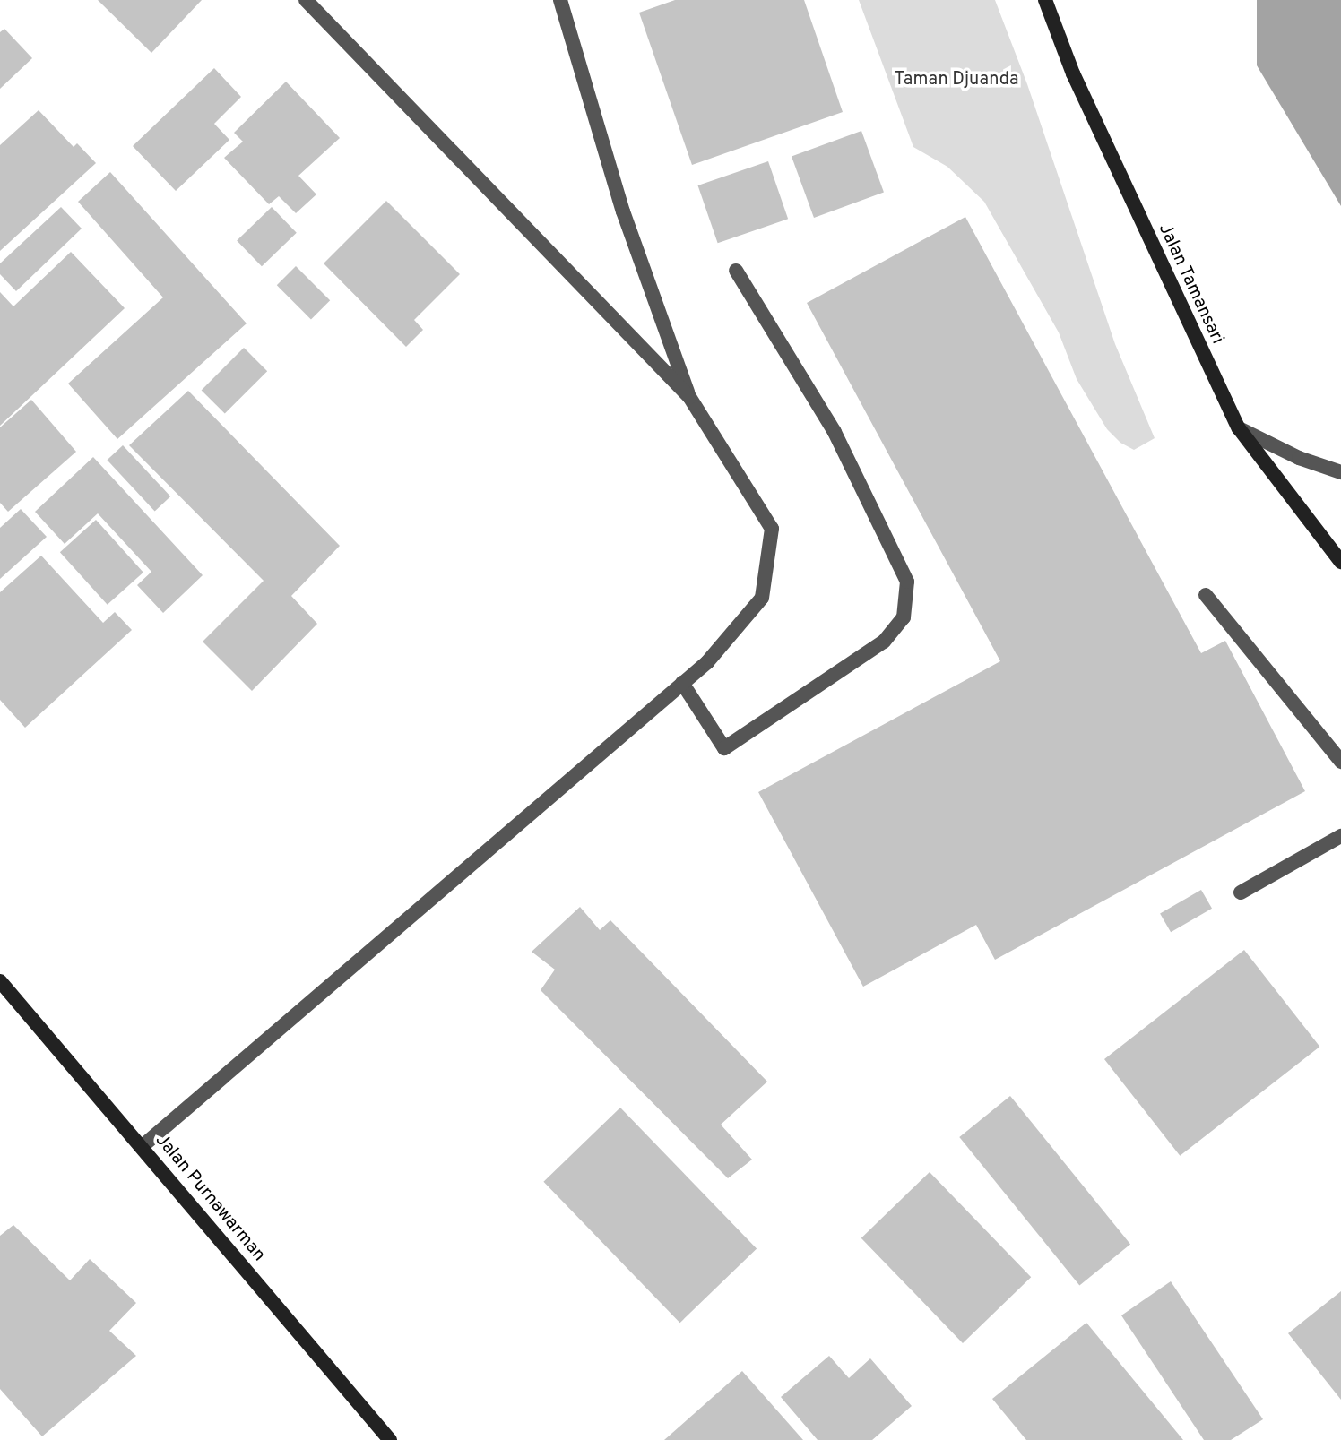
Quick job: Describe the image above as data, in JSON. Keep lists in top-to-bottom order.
{
  "streets": {
    "main road": ["Jalan Tamansari", "Jalan Purnawarman"]
  },
  "parks": ["Taman Djuanda"]
}
